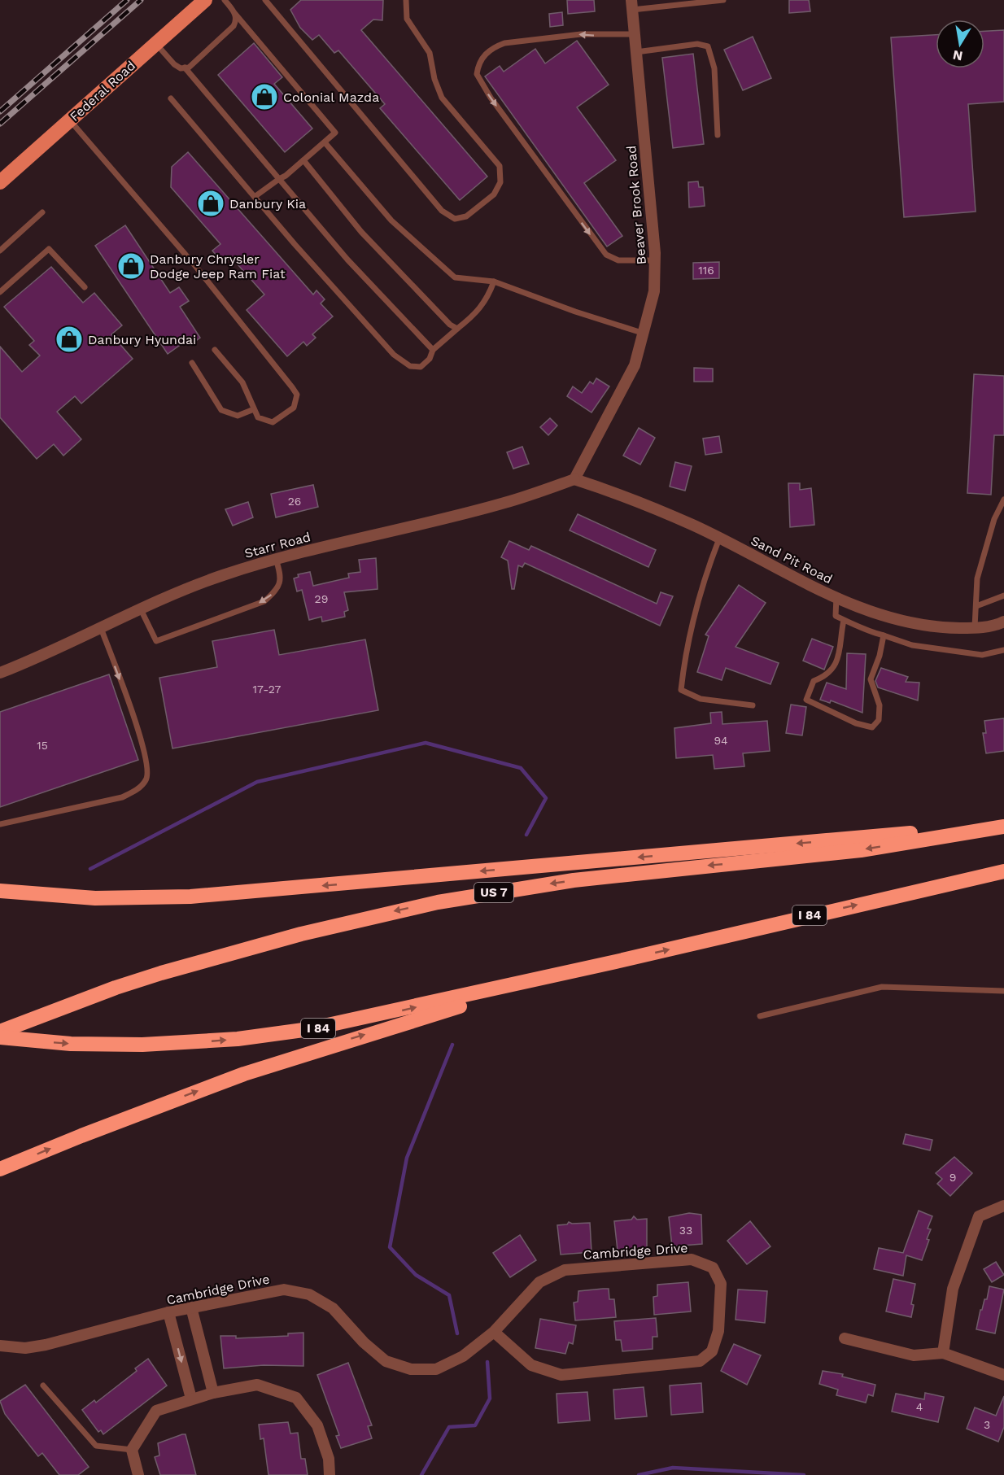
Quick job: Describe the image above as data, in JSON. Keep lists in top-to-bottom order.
{
  "streets": {
    "highway": ["US 7", "I 84"],
    "main road": ["Federal Road"],
    "street": [
      "Beaver Brook Road",
      "Starr Road",
      "Sand Pit Road",
      "Cambridge Drive"
    ]
  },
  "crossings": [
    ["Beaver Brook Road", "Starr Road"],
    ["Beaver Brook Road", "Sand Pit Road"],
    ["Starr Road", "Sand Pit Road"]
  ],
  "places": {
    "shop": [
      "Colonial Mazda",
      "Danbury Kia",
      "Danbury Chrysler Dodge Jeep Ram Fiat",
      "Danbury Hyundai"
    ]
  },
  "house_numbers": [
    "116",
    "26",
    "29",
    "17-27",
    "94",
    "15",
    "9",
    "33",
    "4",
    "3"
  ],
  "north": "bottom"
}
